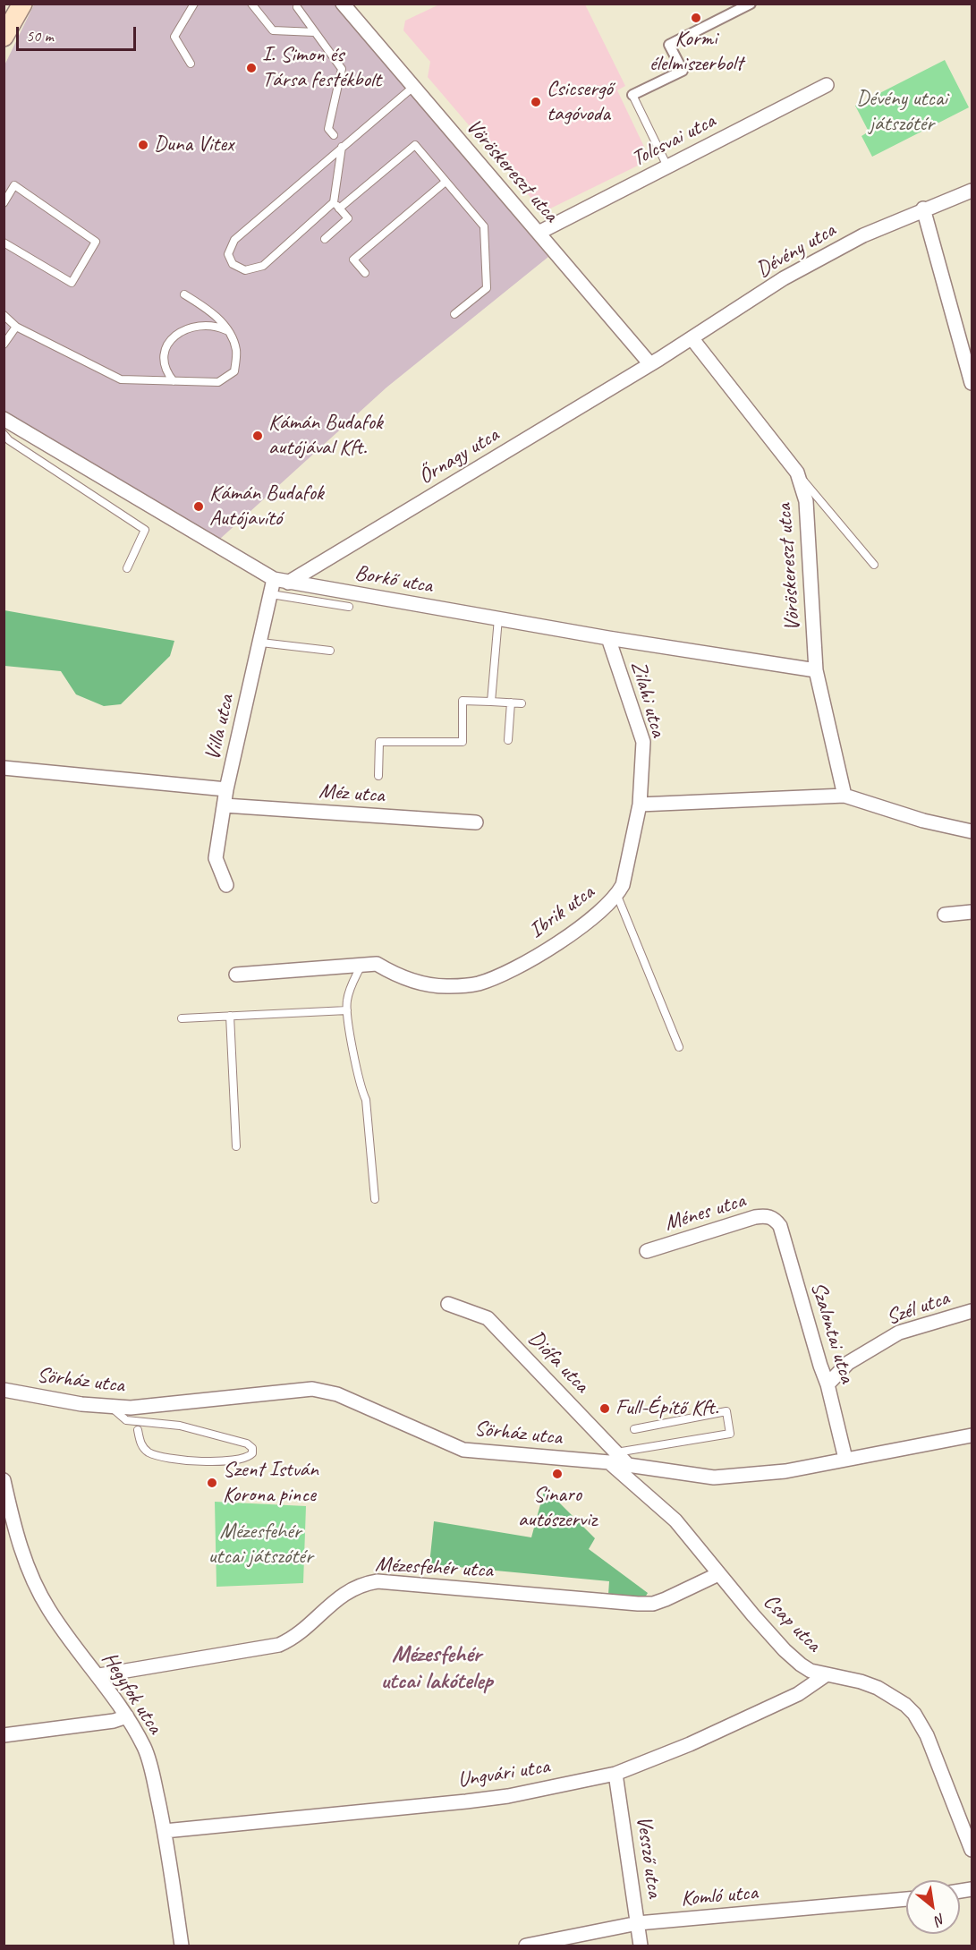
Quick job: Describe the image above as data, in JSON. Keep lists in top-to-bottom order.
{
  "streets": {
    "street": [
      "Tolcsvai utca",
      "Vöröskereszt utca",
      "Dévény utca",
      "Őrnagy utca",
      "Borkő utca",
      "Zilahi utca",
      "Villa utca",
      "Méz utca",
      "Ibrik utca",
      "Ménes utca",
      "Szél utca",
      "Szalontai utca",
      "Diófa utca",
      "Sörház utca",
      "Mézesfehér utca",
      "Csap utca",
      "Hegyfok utca",
      "Ungvári utca",
      "Vessző utca",
      "Komló utca"
    ]
  },
  "crossings": [
    ["Tolcsvai utca", "Vöröskereszt utca"],
    ["Vöröskereszt utca", "Dévény utca"],
    ["Vöröskereszt utca", "Őrnagy utca"],
    ["Vöröskereszt utca", "Borkő utca"],
    ["Dévény utca", "Őrnagy utca"],
    ["Őrnagy utca", "Borkő utca"],
    ["Borkő utca", "Zilahi utca"],
    ["Borkő utca", "Villa utca"],
    ["Zilahi utca", "Ibrik utca"],
    ["Villa utca", "Méz utca"],
    ["Ménes utca", "Szalontai utca"],
    ["Szél utca", "Szalontai utca"],
    ["Szalontai utca", "Sörház utca"],
    ["Diófa utca", "Sörház utca"],
    ["Diófa utca", "Csap utca"],
    ["Sörház utca", "Csap utca"],
    ["Mézesfehér utca", "Csap utca"],
    ["Mézesfehér utca", "Hegyfok utca"],
    ["Csap utca", "Ungvári utca"],
    ["Hegyfok utca", "Ungvári utca"],
    ["Ungvári utca", "Vessző utca"],
    ["Vessző utca", "Komló utca"]
  ],
  "districts": ["Mézesfehér utcai lakótelep"],
  "parks": ["Dévény utcai játszótér", "Mézesfehér utcai játszótér"],
  "places": [
    "Kormi élelmiszerbolt",
    "I. Simon és Társa festékbolt",
    "Csicsergő tagóvoda",
    "Duna Vitex",
    "Kámán Budafok autójával Kft.",
    "Kámán Budafok Autójavító",
    "Full-Építő Kft.",
    "Sinaro autószerviz",
    "Szent István Korona pince"
  ],
  "scale_bar": "50 m",
  "north": "bottom right"
}
